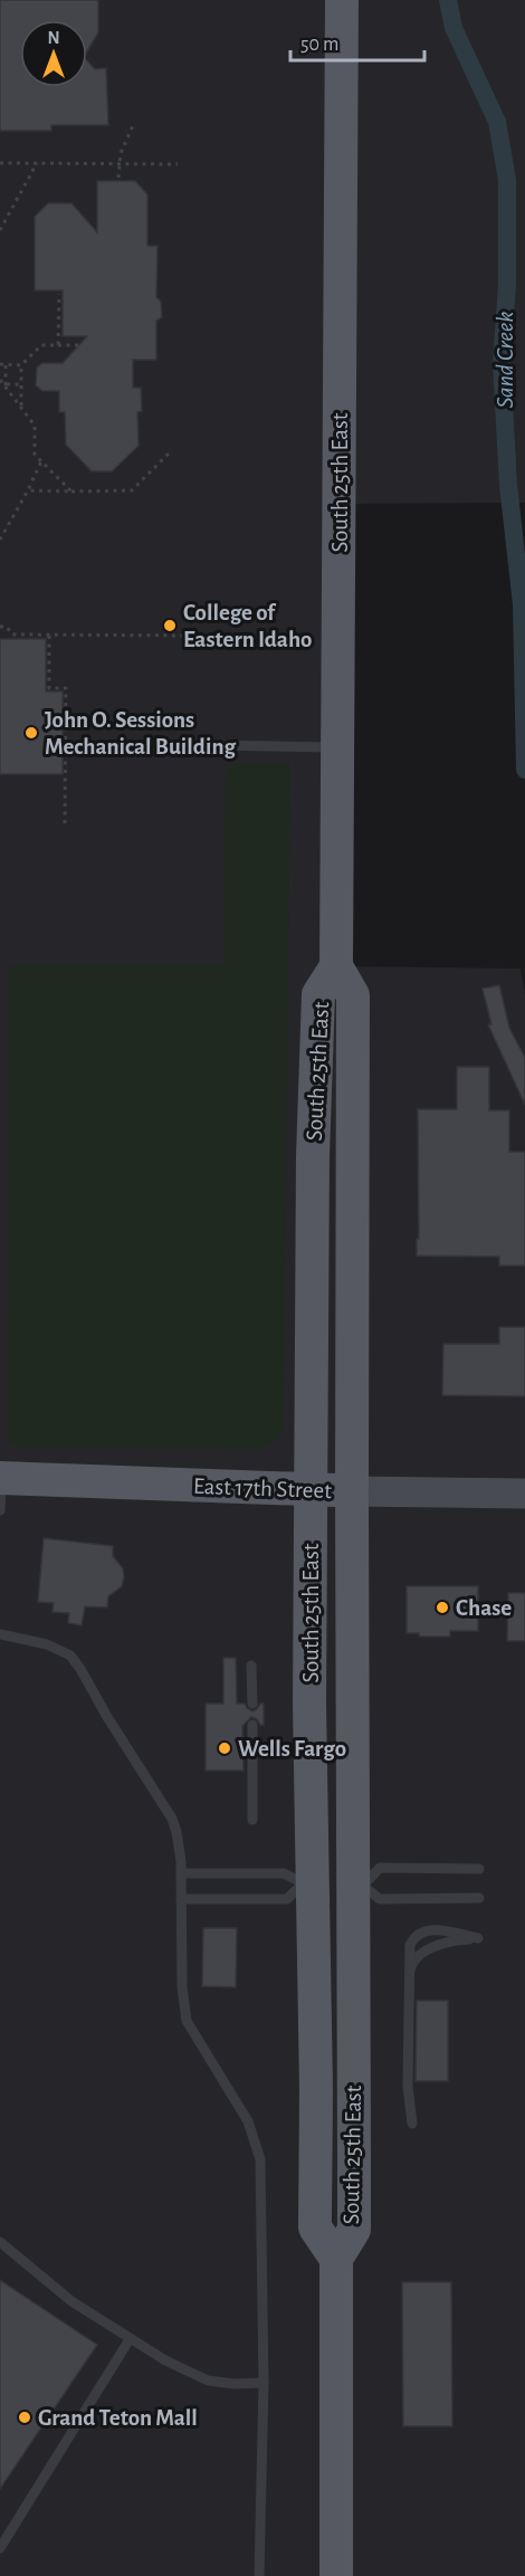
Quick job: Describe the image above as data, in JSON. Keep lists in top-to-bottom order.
{
  "streets": {
    "main road": ["South 25th East", "East 17th Street"]
  },
  "crossings": [
    ["South 25th East", "East 17th Street"]
  ],
  "water": ["Sand Creek"],
  "places": [
    "College of Eastern Idaho",
    "John O. Sessions Mechanical Building",
    "Chase",
    "Wells Fargo",
    "Grand Teton Mall"
  ],
  "scale_bar": "50 m",
  "north": "top"
}
